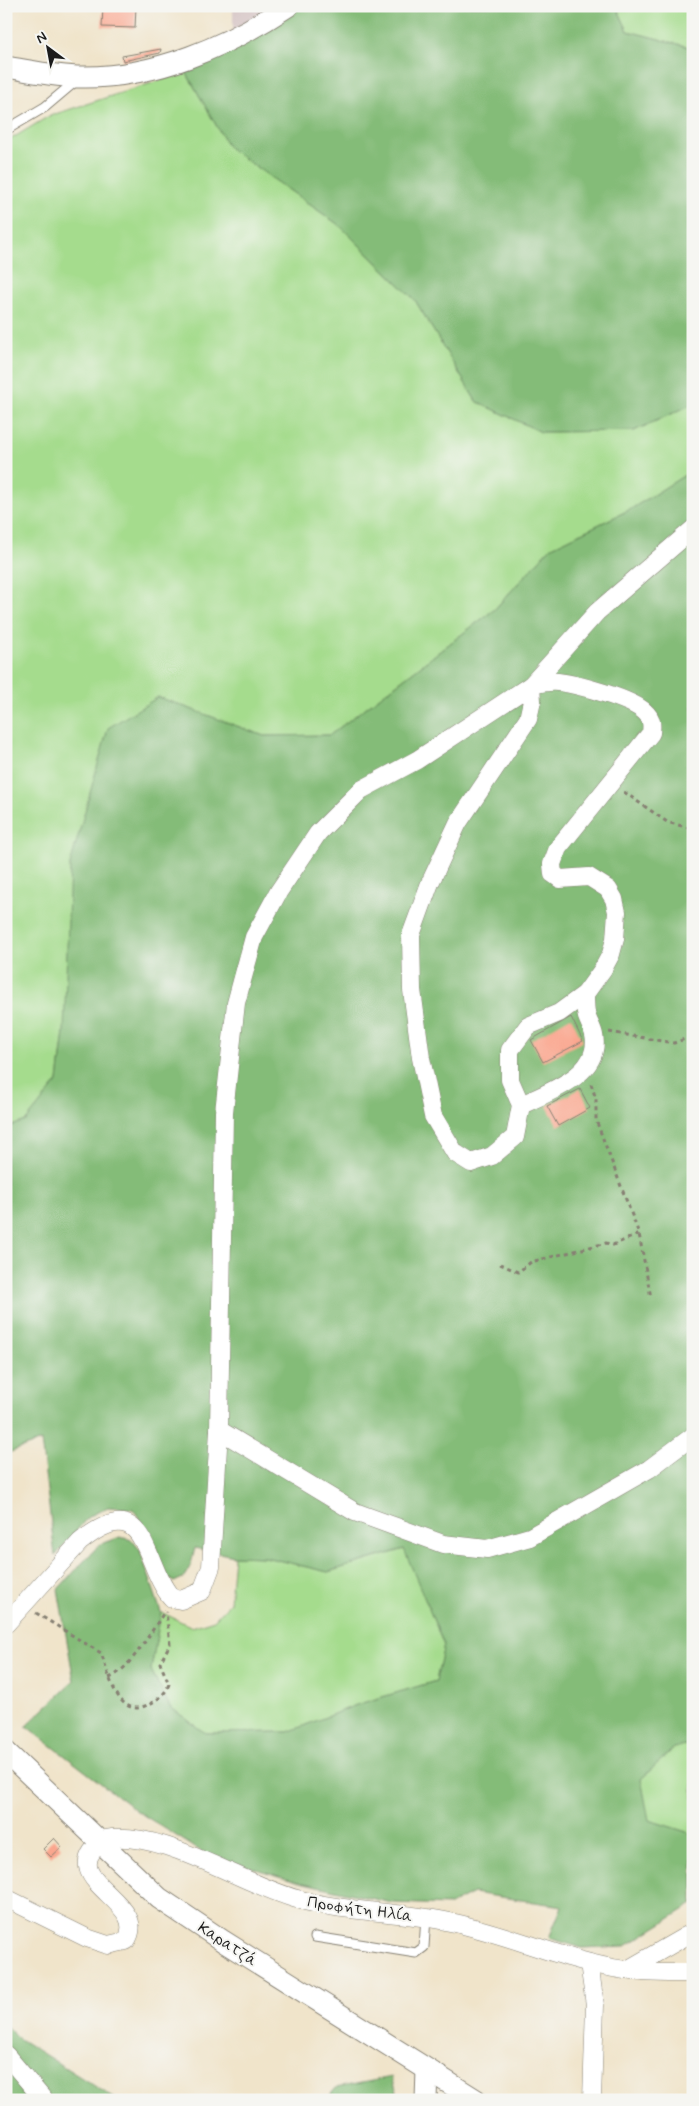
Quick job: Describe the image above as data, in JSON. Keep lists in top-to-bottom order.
{
  "streets": {
    "street": ["Προφήτη Ηλία", "Καρατζά"]
  },
  "crossings": [
    ["Προφήτη Ηλία", "Καρατζά"]
  ],
  "north": "top left"
}
